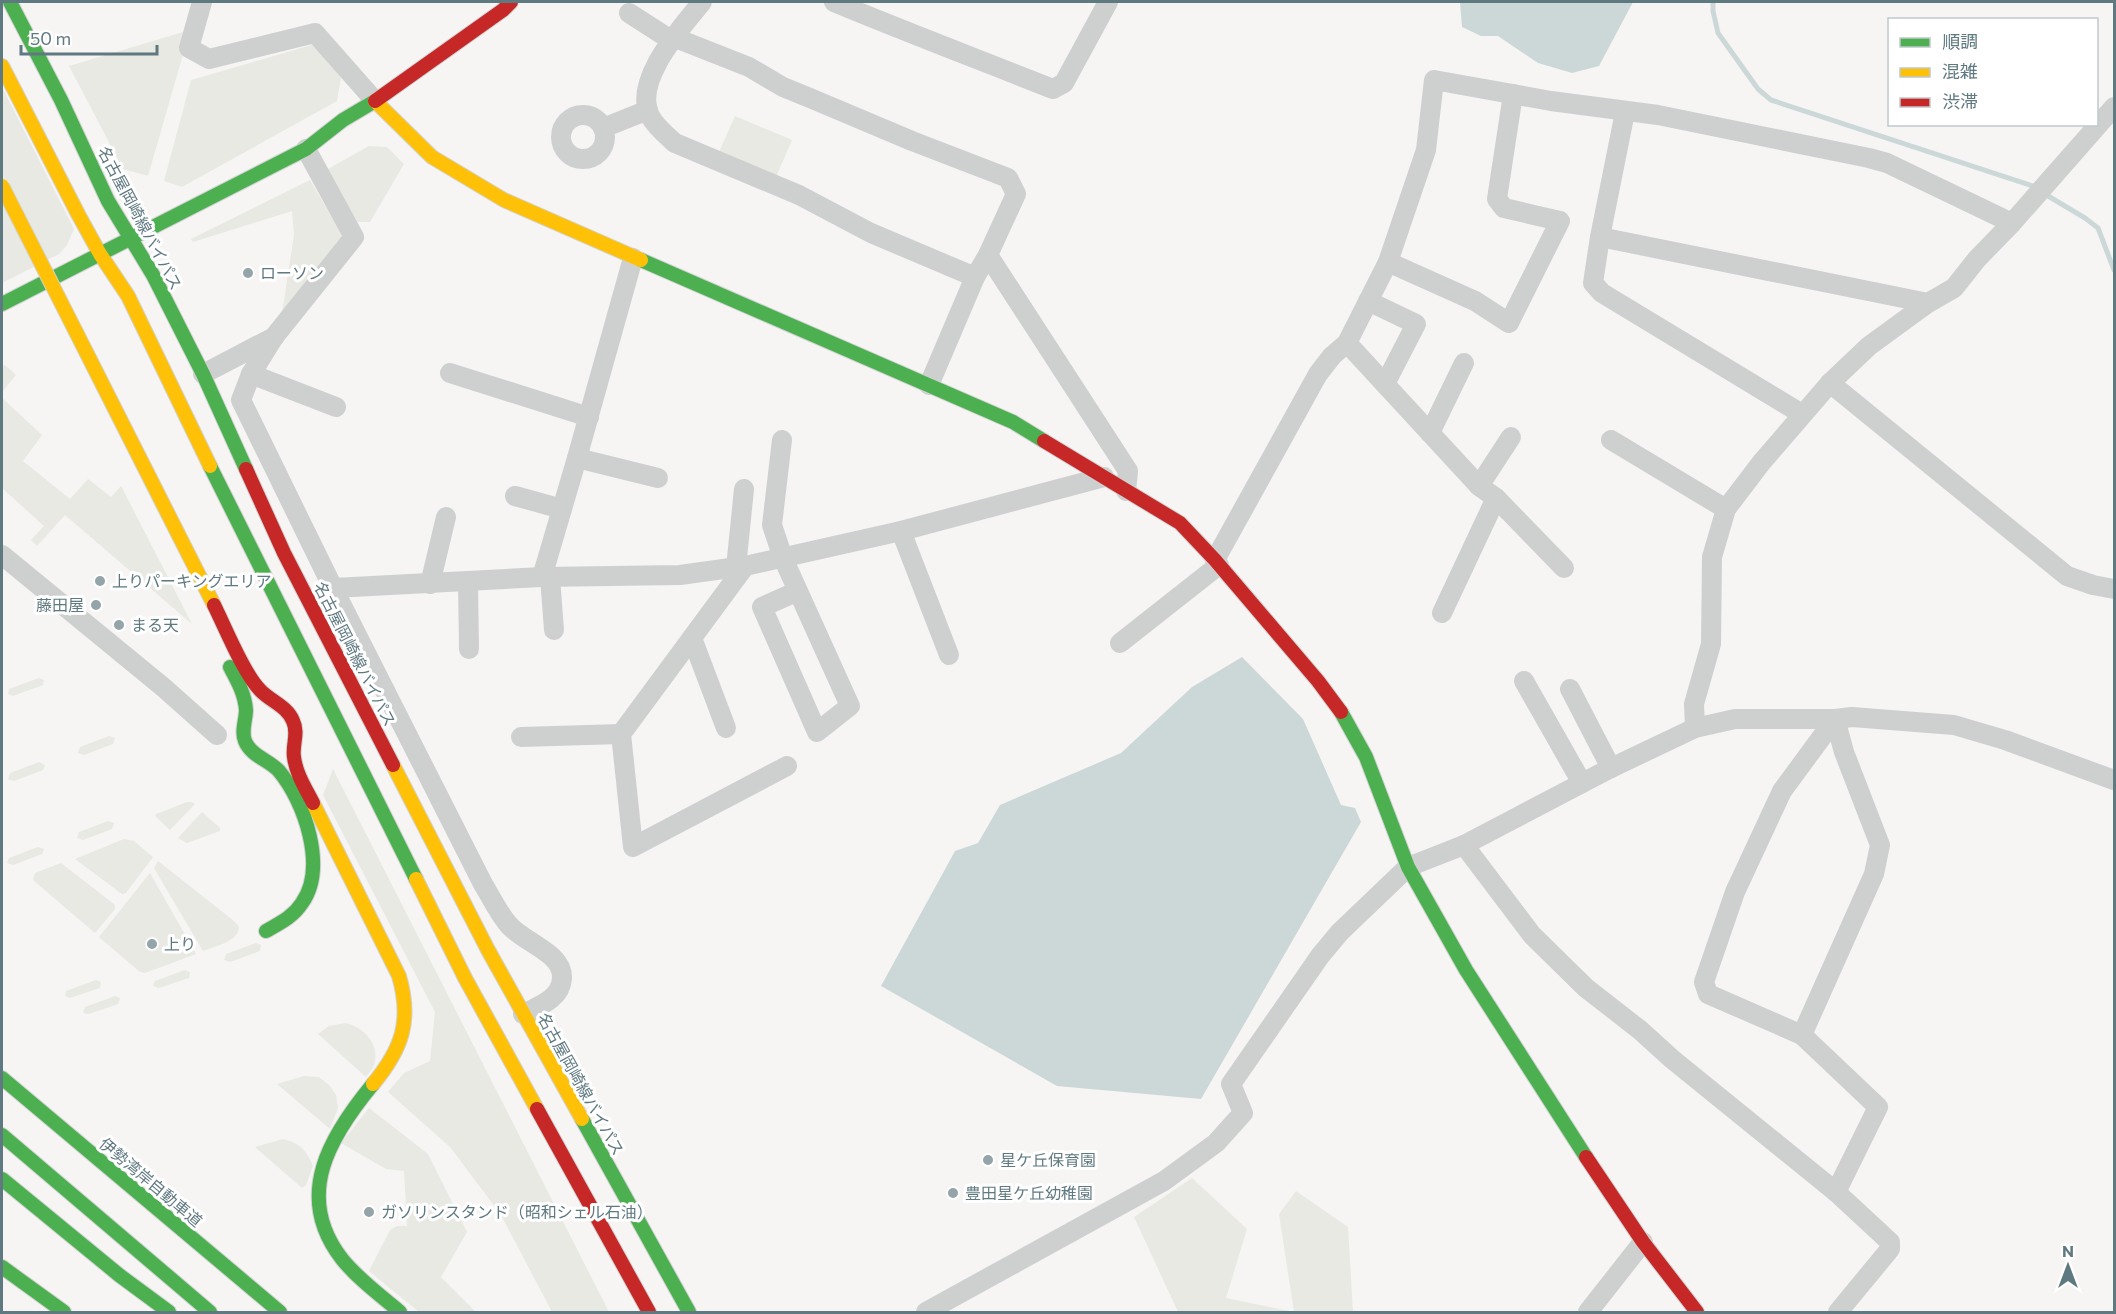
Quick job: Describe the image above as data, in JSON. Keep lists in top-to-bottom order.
{
  "streets": {
    "main road": ["名古屋岡崎線バイパス", "伊勢湾岸自動車道"]
  },
  "places": [
    "ローソン",
    "上りパーキングエリア",
    "藤田屋",
    "まる天",
    "上り",
    "星ケ丘保育園",
    "豊田星ケ丘幼稚園",
    "ガソリンスタンド（昭和シェル石油）"
  ],
  "legend": ["順調", "混雑", "渋滞"],
  "scale_bar": "50 m",
  "north": "top"
}
